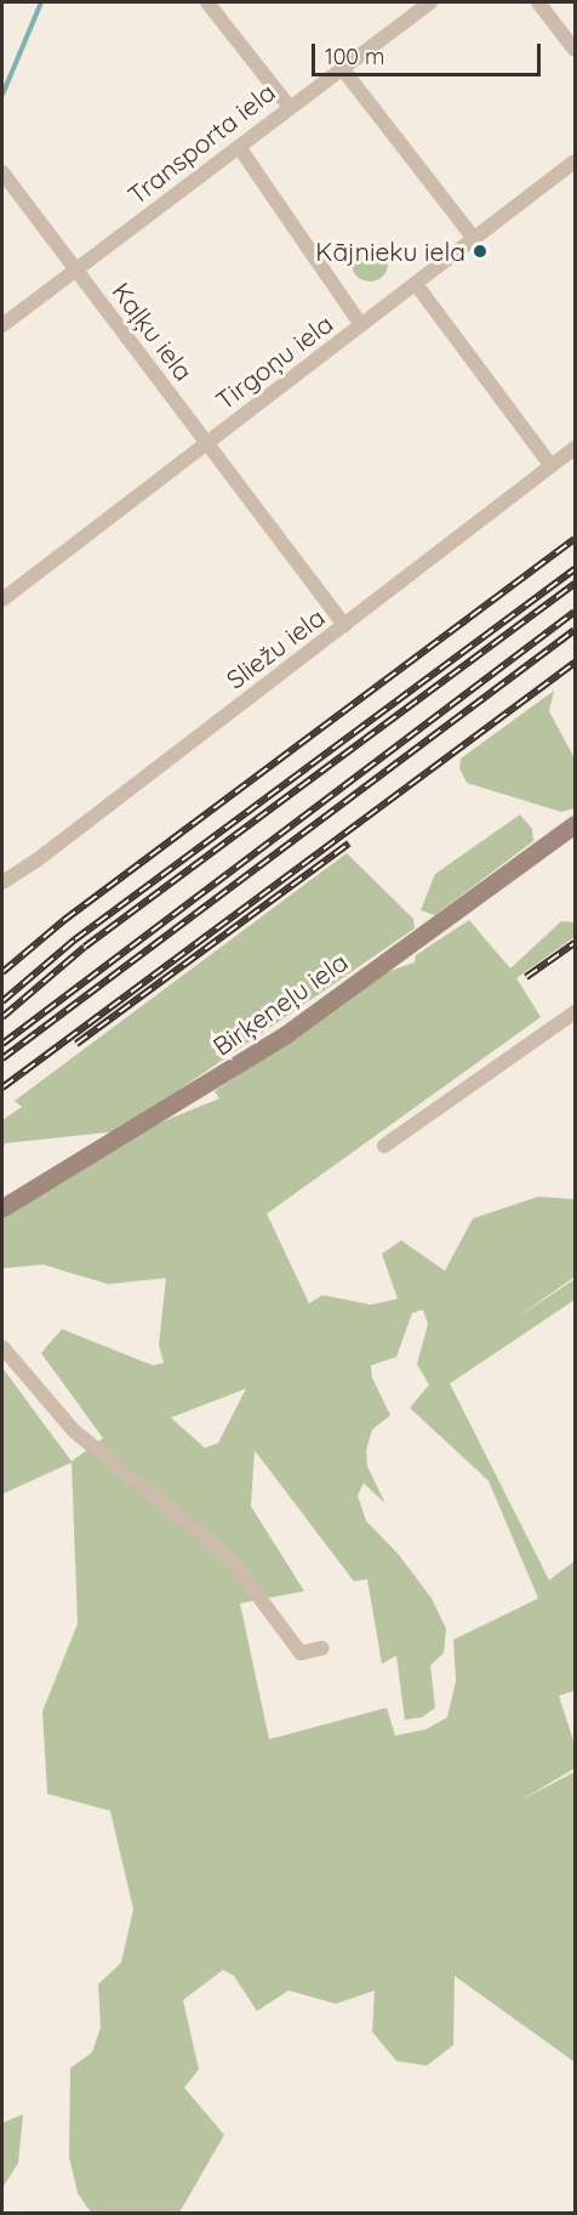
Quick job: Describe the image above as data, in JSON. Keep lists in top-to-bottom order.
{
  "streets": {
    "main road": ["Birķeneļu iela"],
    "street": [
      "Transporta iela",
      "Kaļķu iela",
      "Tirgoņu iela",
      "Sliežu iela"
    ]
  },
  "crossings": [
    ["Transporta iela", "Kaļķu iela"],
    ["Kaļķu iela", "Tirgoņu iela"],
    ["Kaļķu iela", "Sliežu iela"]
  ],
  "places": ["Kājnieku iela"],
  "scale_bar": "100 m"
}
